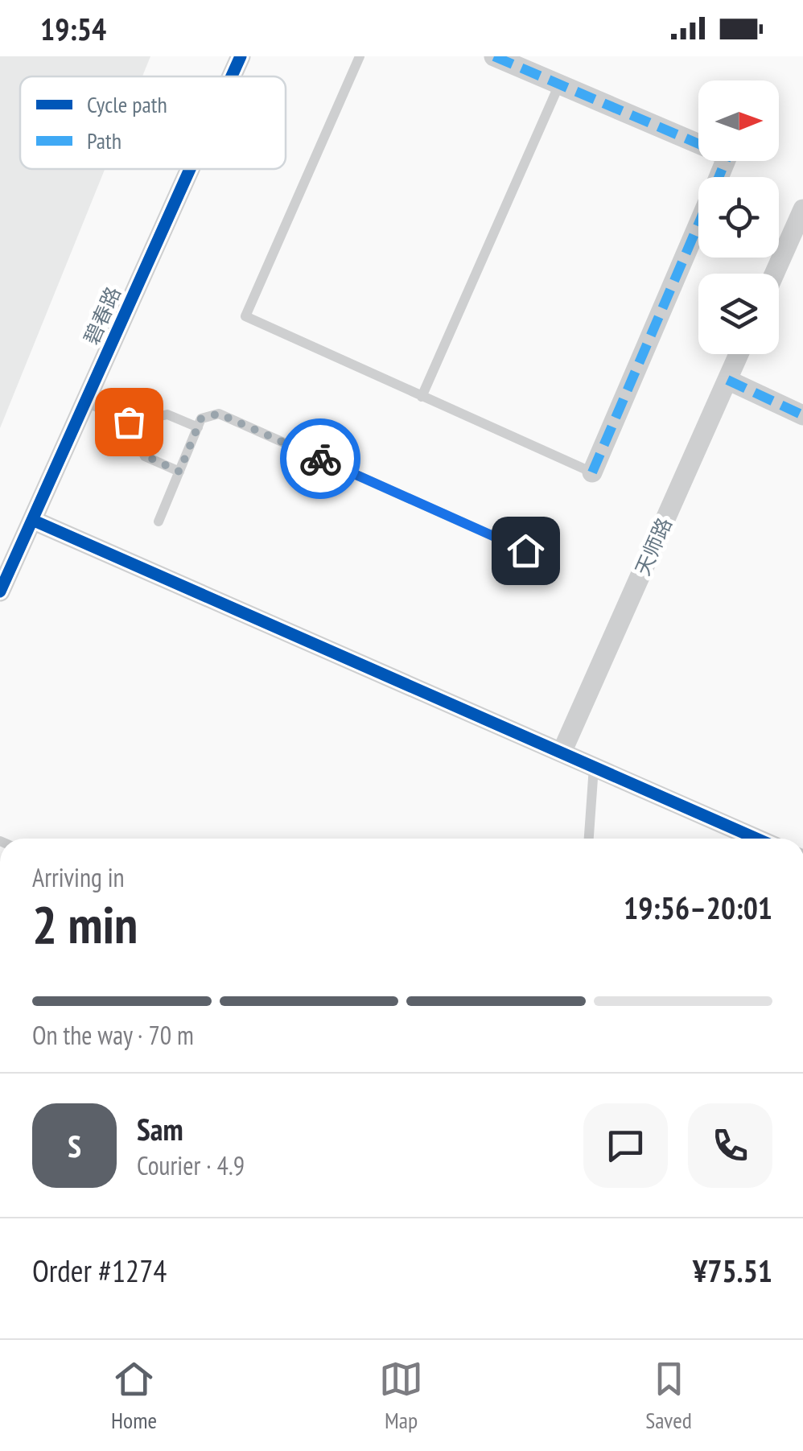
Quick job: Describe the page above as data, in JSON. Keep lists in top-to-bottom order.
{
  "streets": {
    "street": ["碧春路", "天师路"]
  },
  "legend": ["Cycle path", "Path"],
  "north": "right",
  "page": {
    "status": "19:54",
    "heading": ["2 min", "Arriving in", "19:56–20:01"],
    "panel": [
      "Sam",
      "Courier · 4.9",
      "Order #1274",
      "¥75.51"
    ],
    "bar": "On the way · 70 m",
    "round": "S",
    "tabs": ["Home", "Map", "Saved"]
  }
}
